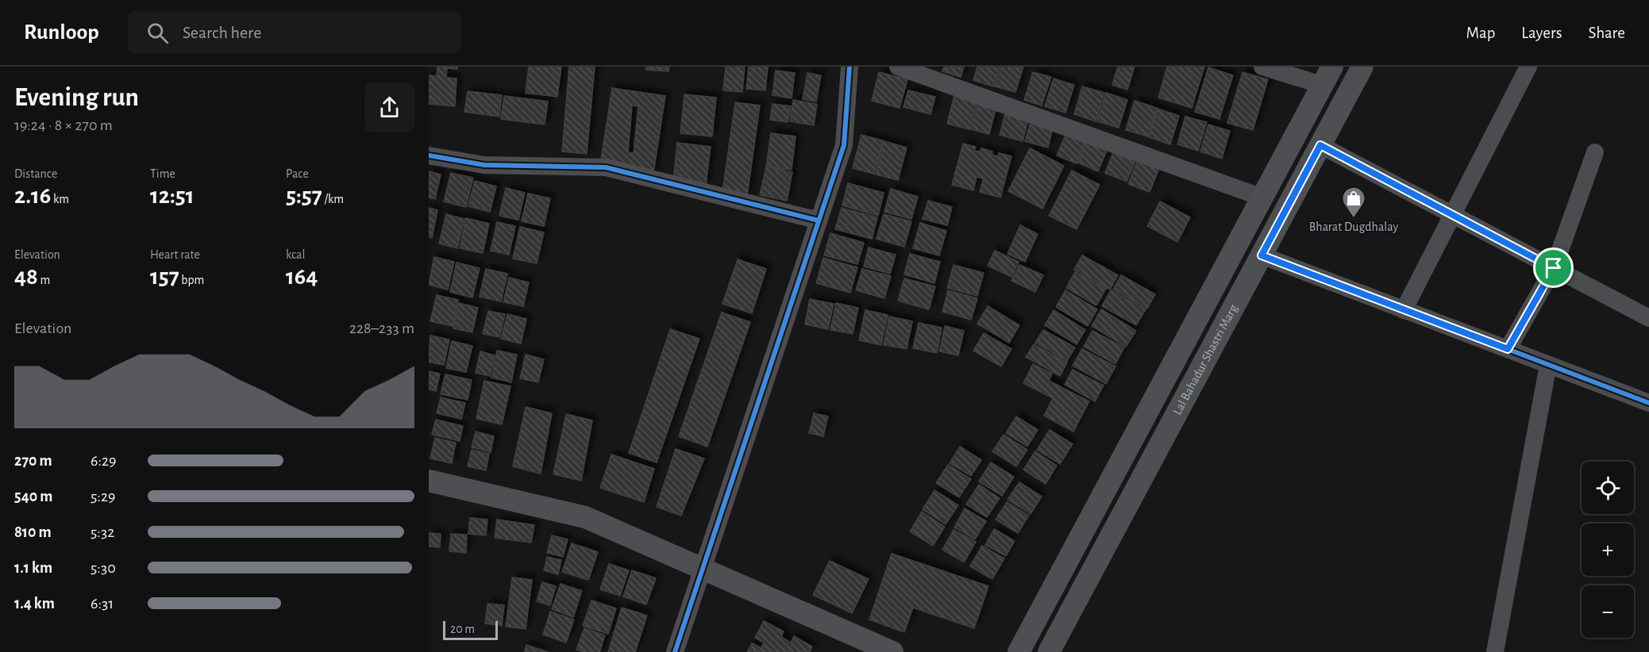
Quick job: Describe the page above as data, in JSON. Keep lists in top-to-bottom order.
{
  "streets": {
    "main road": ["Lal Bahadur Shastri Marg"]
  },
  "places": {
    "shop": ["Bharat Dugdhalay"]
  },
  "scale_bar": "20 m",
  "page": {
    "header": "Runloop",
    "search": "Search here",
    "nav": ["Map", "Layers", "Share"],
    "heading": ["Evening run", "19:24 · 8 × 270 m"],
    "stats": [
      ["Distance", "2.16 km"],
      ["Time", "12:51"],
      ["Pace", "5:57 /km"],
      ["Elevation", "48 m"],
      ["Heart rate", "157 bpm"],
      ["kcal", "164"]
    ],
    "chart": ["Elevation", "228–233 m"],
    "list": [
      {
        "name": "270 m",
        "note": "6:29"
      },
      {
        "name": "540 m",
        "note": "5:29"
      },
      {
        "name": "810 m",
        "note": "5:32"
      },
      {
        "name": "1.1 km",
        "note": "5:30"
      },
      {
        "name": "1.4 km",
        "note": "6:31"
      }
    ],
    "map_buttons": ["+", "−"],
    "scale": "20 m"
  }
}
